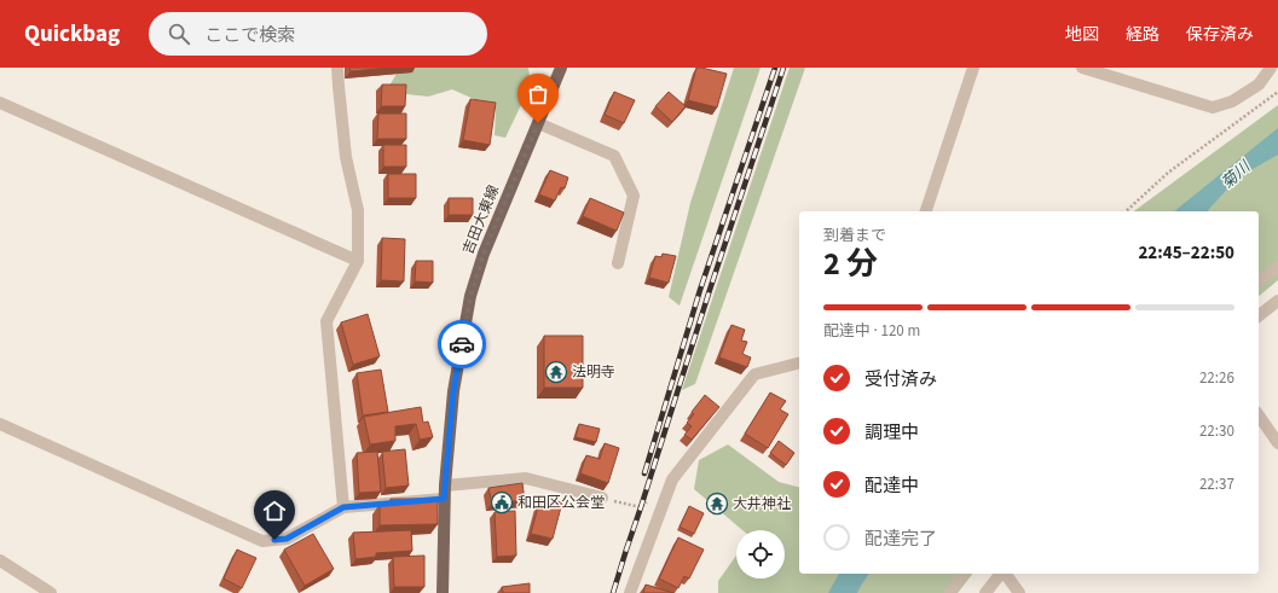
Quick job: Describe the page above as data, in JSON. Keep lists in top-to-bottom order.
{
  "streets": {
    "main road": ["吉田大東線"]
  },
  "water": ["菊川"],
  "places": {
    "temple": ["法明寺", "大井神社"],
    "public building": ["和田区公会堂"]
  },
  "page": {
    "header": "Quickbag",
    "search": "ここで検索",
    "nav": ["地図", "経路", "保存済み"],
    "heading": ["2 分", "到着まで", "22:45–22:50"],
    "bar": "配達中 · 120 m",
    "list": [
      ["受付済み", "22:26"],
      ["調理中", "22:30"],
      ["配達中", "22:37"],
      "配達完了"
    ]
  }
}
